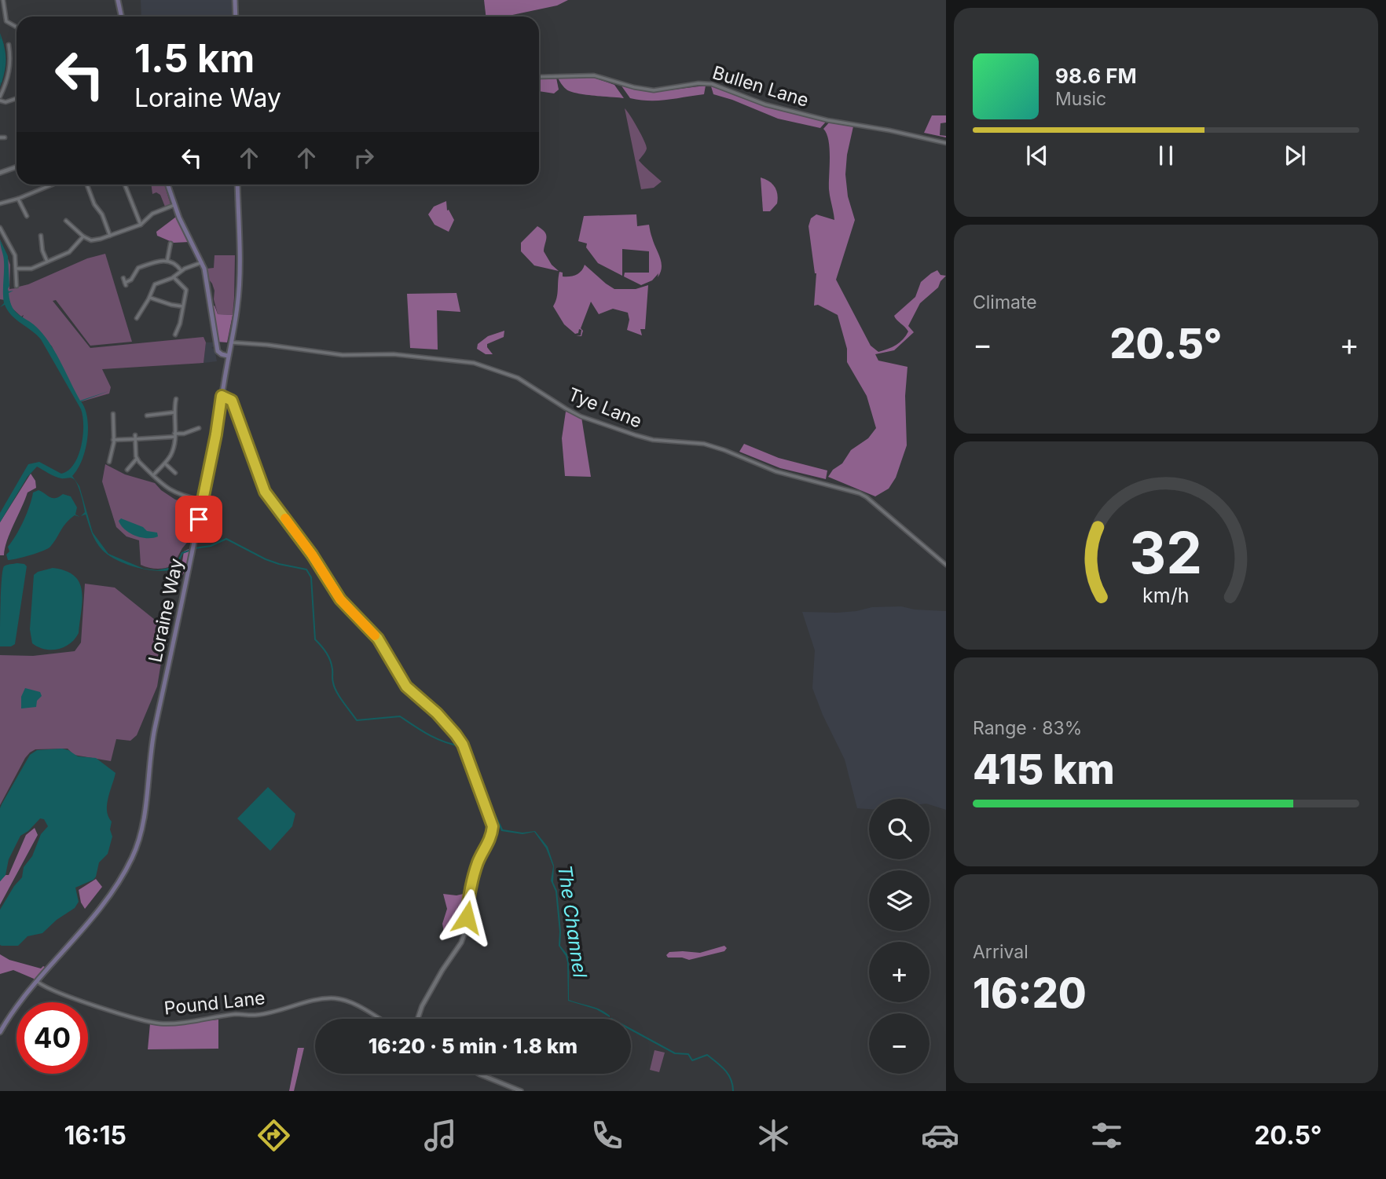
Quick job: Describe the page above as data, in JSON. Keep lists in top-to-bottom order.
{
  "streets": {
    "main road": ["Loraine Way"],
    "street": ["Bullen Lane", "Tye Lane", "Pound Lane"]
  },
  "crossings": [
    ["Tye Lane", "Loraine Way"],
    ["Loraine Way", "Pound Lane"]
  ],
  "water": ["The Channel"],
  "page": {
    "turn": ["1.5 km", "Loraine Way"],
    "song": ["98.6 FM", "Music"],
    "tile": [
      "Climate",
      ["Range · 83%", "415 km"],
      ["Arrival", "16:20"]
    ],
    "heat": ["−", "20.5°", "+"],
    "map_buttons": ["+", "−"],
    "limit": "40",
    "trip": "16:20 · 5 min · 1.8 km",
    "tabs": ["16:15", "20.5°"],
    "gauge": ["32", "km/h"]
  }
}
